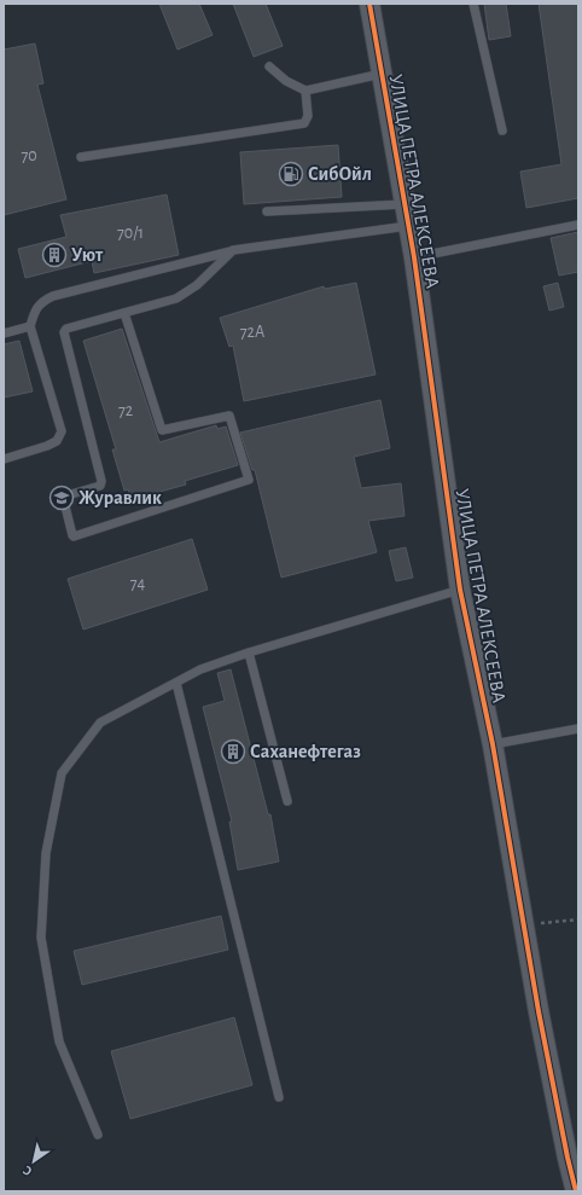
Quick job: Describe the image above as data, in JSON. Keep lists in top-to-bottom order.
{
  "streets": {
    "street": ["УЛИЦА ПЕТРА АЛЕКСЕЕВА"]
  },
  "places": {
    "fuel station": ["СибОйл"],
    "building": ["Уют", "Саханефтегаз"],
    "school or university": ["Журавлик"]
  },
  "house_numbers": [
    "70",
    "70/1",
    "72А",
    "72",
    "74"
  ],
  "north": "bottom left"
}
